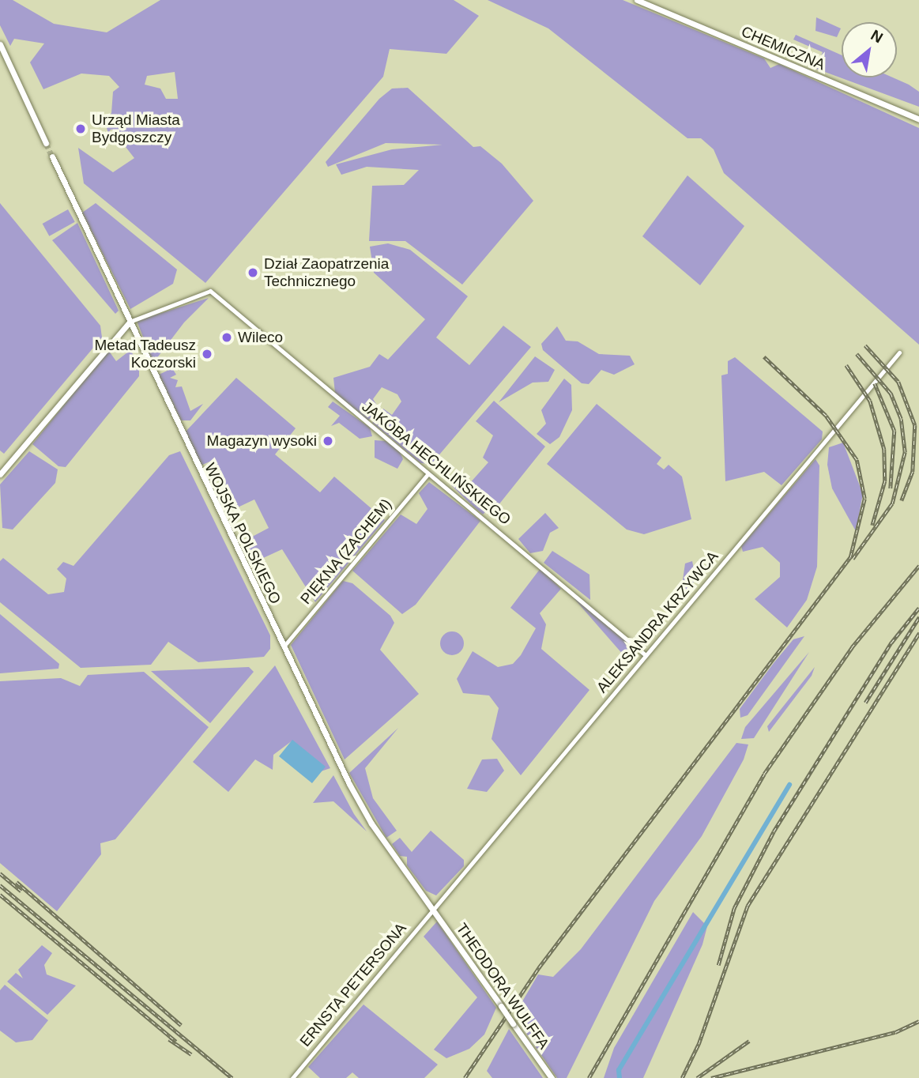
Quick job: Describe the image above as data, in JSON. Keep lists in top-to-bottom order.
{
  "streets": {
    "street": [
      "CHEMICZNA",
      "JAKÓBA HECHLIŃSKIEGO",
      "WOJSKA POLSKIEGO",
      "PIĘKNA (ZACHEM)",
      "ALEKSANDRA KRZYWCA",
      "ERNSTA PETERSONA",
      "THEODORA WULFFA"
    ]
  },
  "crossings": [
    ["JAKÓBA HECHLIŃSKIEGO", "WOJSKA POLSKIEGO"],
    ["JAKÓBA HECHLIŃSKIEGO", "PIĘKNA (ZACHEM)"],
    ["JAKÓBA HECHLIŃSKIEGO", "ALEKSANDRA KRZYWCA"],
    ["WOJSKA POLSKIEGO", "PIĘKNA (ZACHEM)"],
    ["WOJSKA POLSKIEGO", "ALEKSANDRA KRZYWCA"],
    ["WOJSKA POLSKIEGO", "ERNSTA PETERSONA"],
    ["WOJSKA POLSKIEGO", "THEODORA WULFFA"],
    ["ALEKSANDRA KRZYWCA", "ERNSTA PETERSONA"],
    ["ALEKSANDRA KRZYWCA", "THEODORA WULFFA"],
    ["ERNSTA PETERSONA", "THEODORA WULFFA"]
  ],
  "places": [
    "Urząd Miasta Bydgoszczy",
    "Dział Zaopatrzenia Technicznego",
    "Wileco",
    "Metad Tadeusz Koczorski",
    "Magazyn wysoki"
  ],
  "north": "top right"
}
